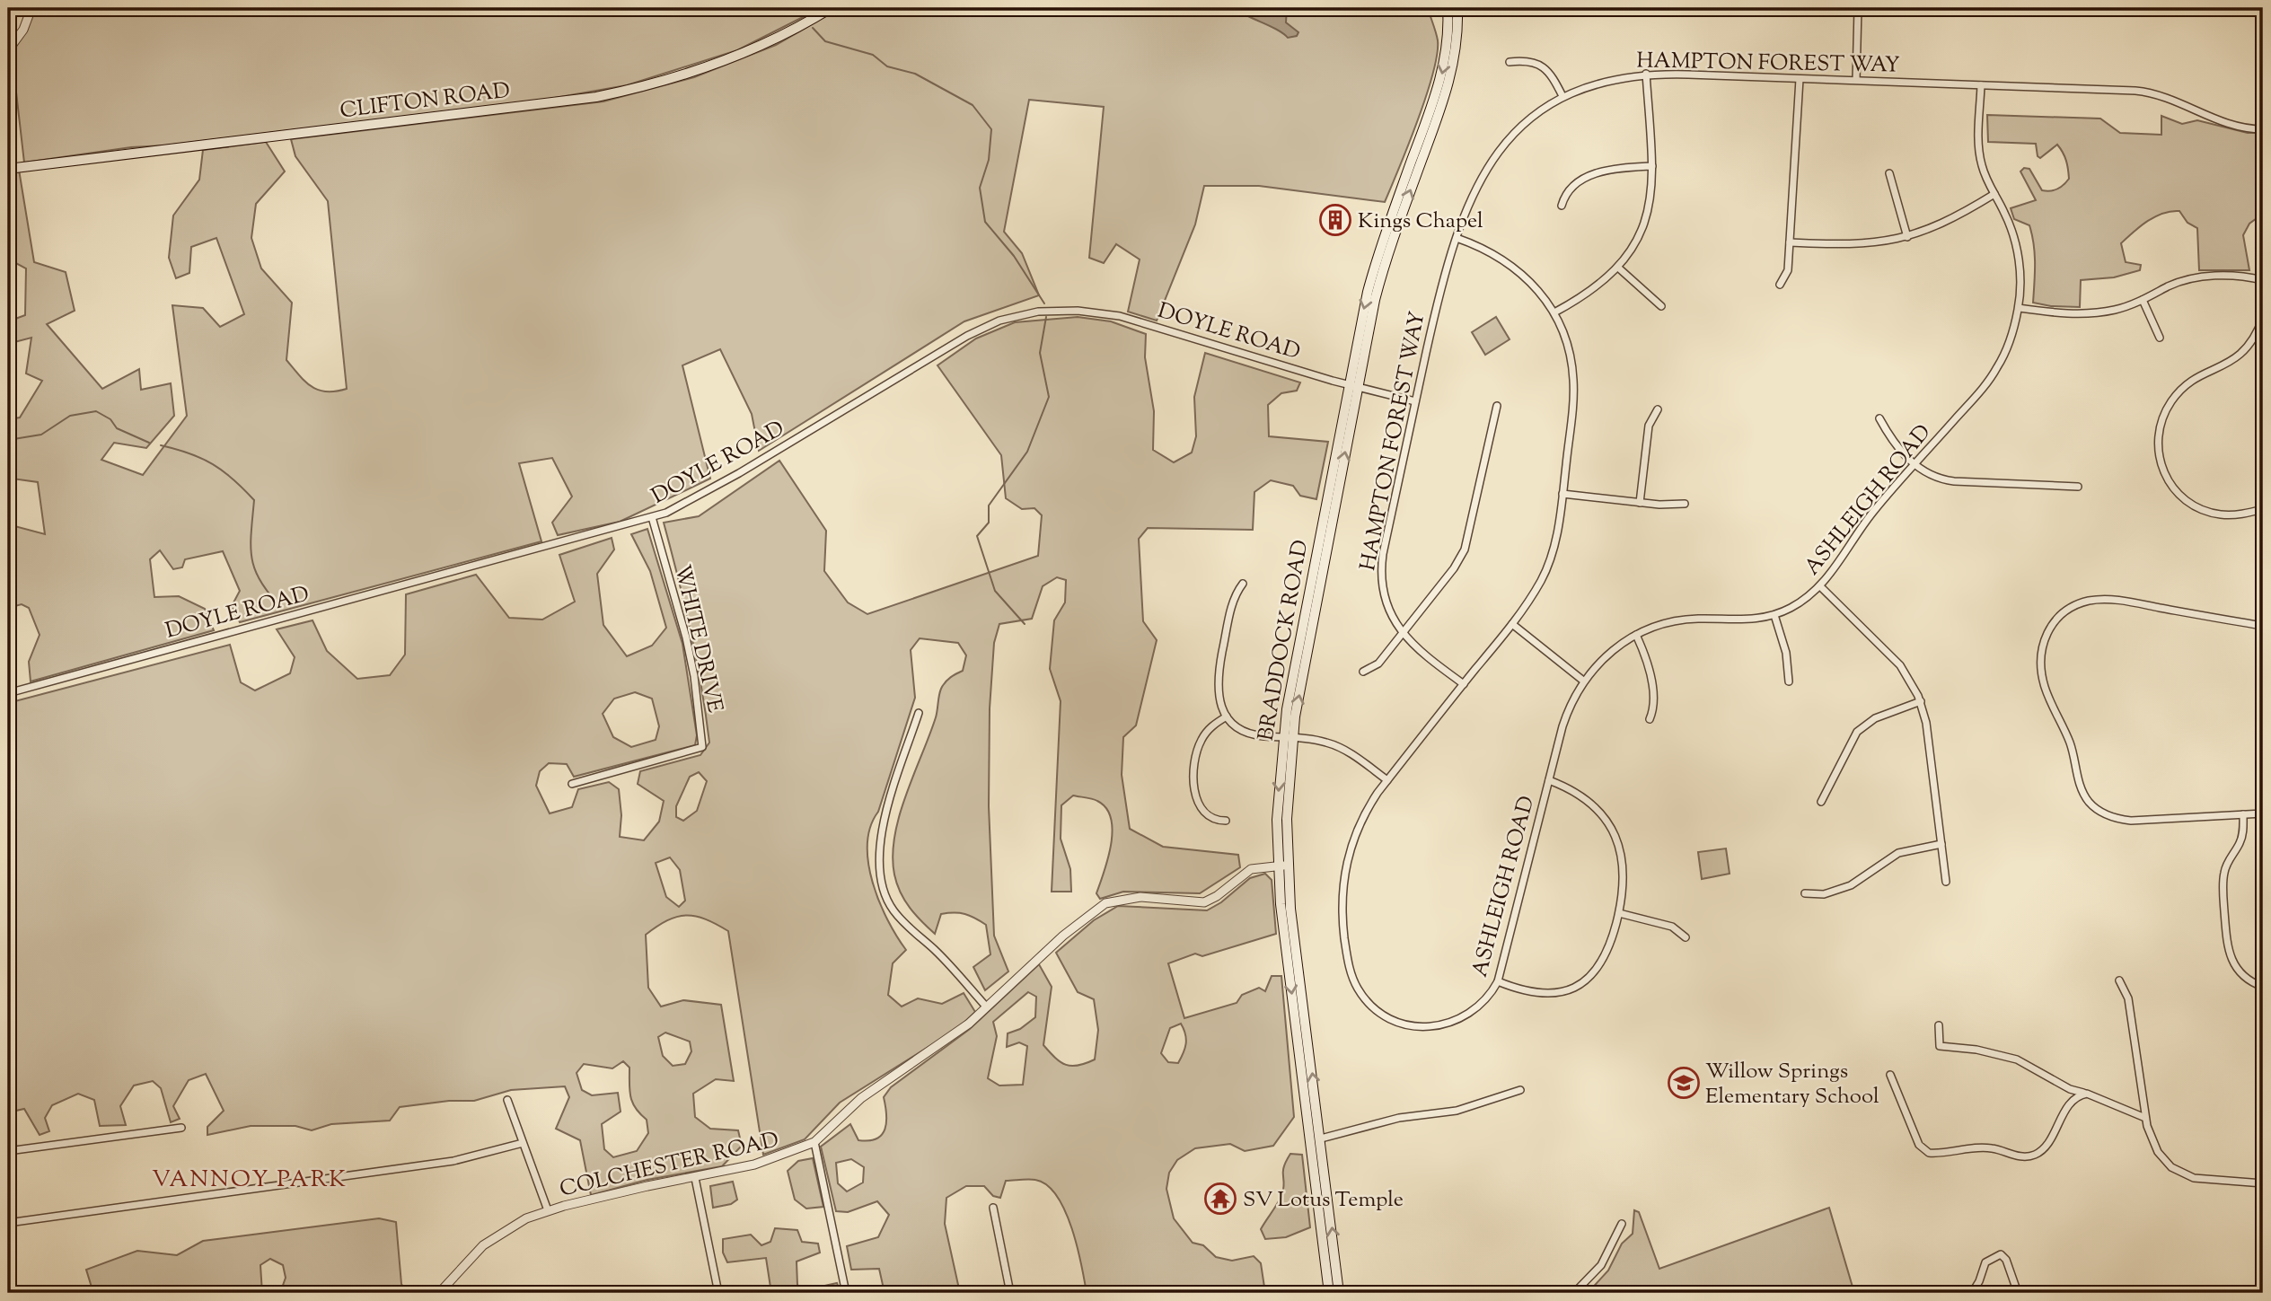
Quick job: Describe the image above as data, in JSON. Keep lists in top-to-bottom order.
{
  "streets": {
    "main road": ["CLIFTON ROAD", "BRADDOCK ROAD"],
    "street": [
      "HAMPTON FOREST WAY",
      "DOYLE ROAD",
      "ASHLEIGH ROAD",
      "WHITE DRIVE",
      "COLCHESTER ROAD"
    ]
  },
  "crossings": [
    ["HAMPTON FOREST WAY", "DOYLE ROAD"],
    ["HAMPTON FOREST WAY", "ASHLEIGH ROAD"],
    ["DOYLE ROAD", "WHITE DRIVE"],
    ["DOYLE ROAD", "BRADDOCK ROAD"],
    ["BRADDOCK ROAD", "COLCHESTER ROAD"]
  ],
  "districts": ["VANNOY PARK"],
  "places": {
    "building": ["Kings Chapel"],
    "school or university": ["Willow Springs Elementary School"],
    "temple": ["SV Lotus Temple"]
  }
}
